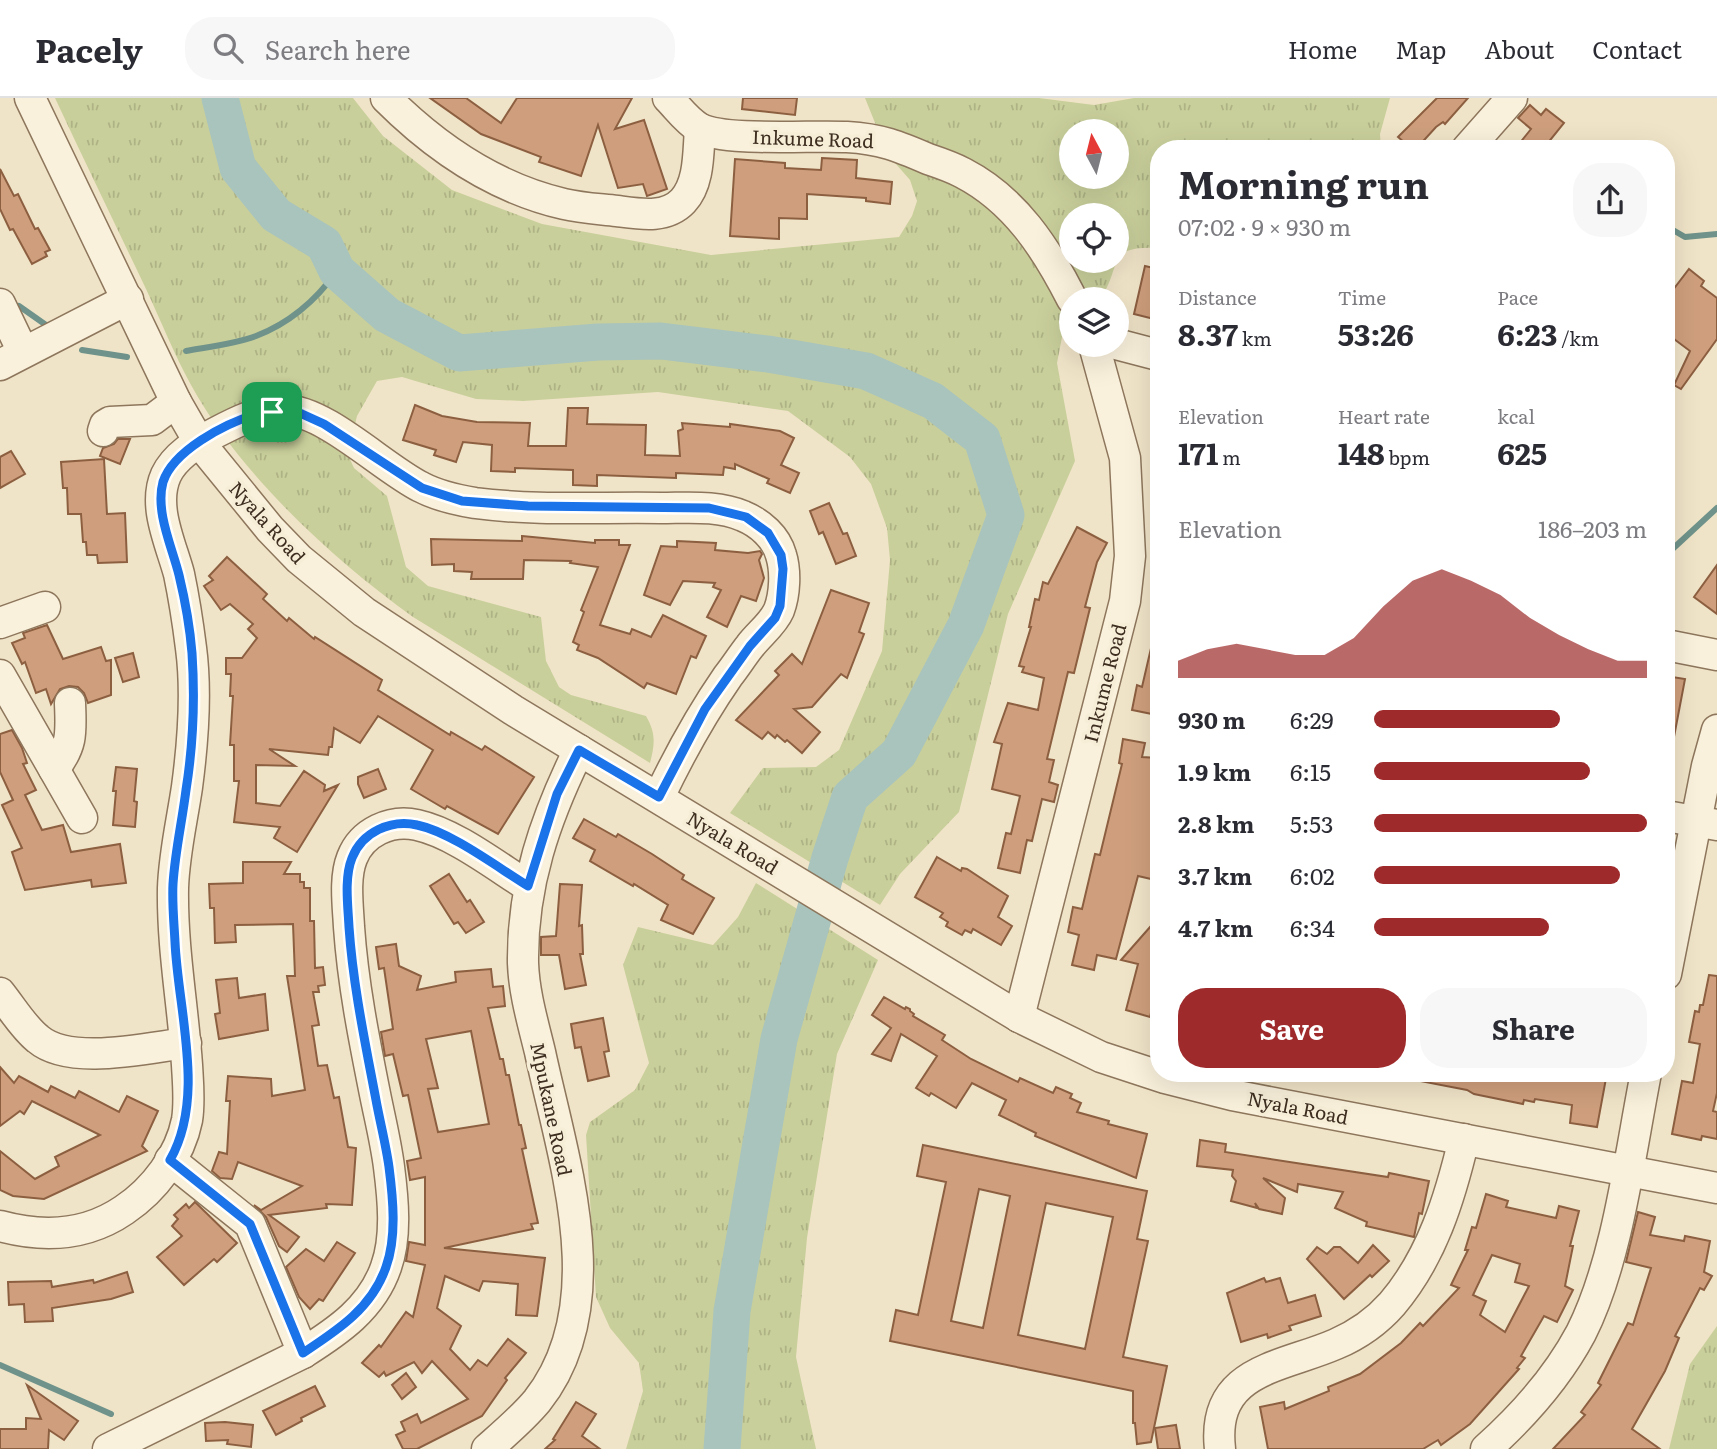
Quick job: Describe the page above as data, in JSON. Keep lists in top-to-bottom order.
{
  "streets": {
    "street": ["Inkume Road", "Nyala Road", "Mpukane Road"]
  },
  "crossings": [
    ["Inkume Road", "Nyala Road"],
    ["Nyala Road", "Mpukane Road"]
  ],
  "north": "top",
  "page": {
    "header": "Pacely",
    "search": "Search here",
    "nav": [
      "Home",
      "Map",
      "About",
      "Contact"
    ],
    "heading": ["Morning run", "07:02 · 9 × 930 m"],
    "stats": [
      ["Distance", "8.37 km"],
      ["Time", "53:26"],
      ["Pace", "6:23 /km"],
      ["Elevation", "171 m"],
      ["Heart rate", "148 bpm"],
      ["kcal", "625"]
    ],
    "chart": ["Elevation", "186–203 m"],
    "list": [
      {
        "name": "930 m",
        "note": "6:29"
      },
      {
        "name": "1.9 km",
        "note": "6:15"
      },
      {
        "name": "2.8 km",
        "note": "5:53"
      },
      {
        "name": "3.7 km",
        "note": "6:02"
      },
      {
        "name": "4.7 km",
        "note": "6:34"
      }
    ],
    "buttons": ["Save", "Share"]
  }
}
